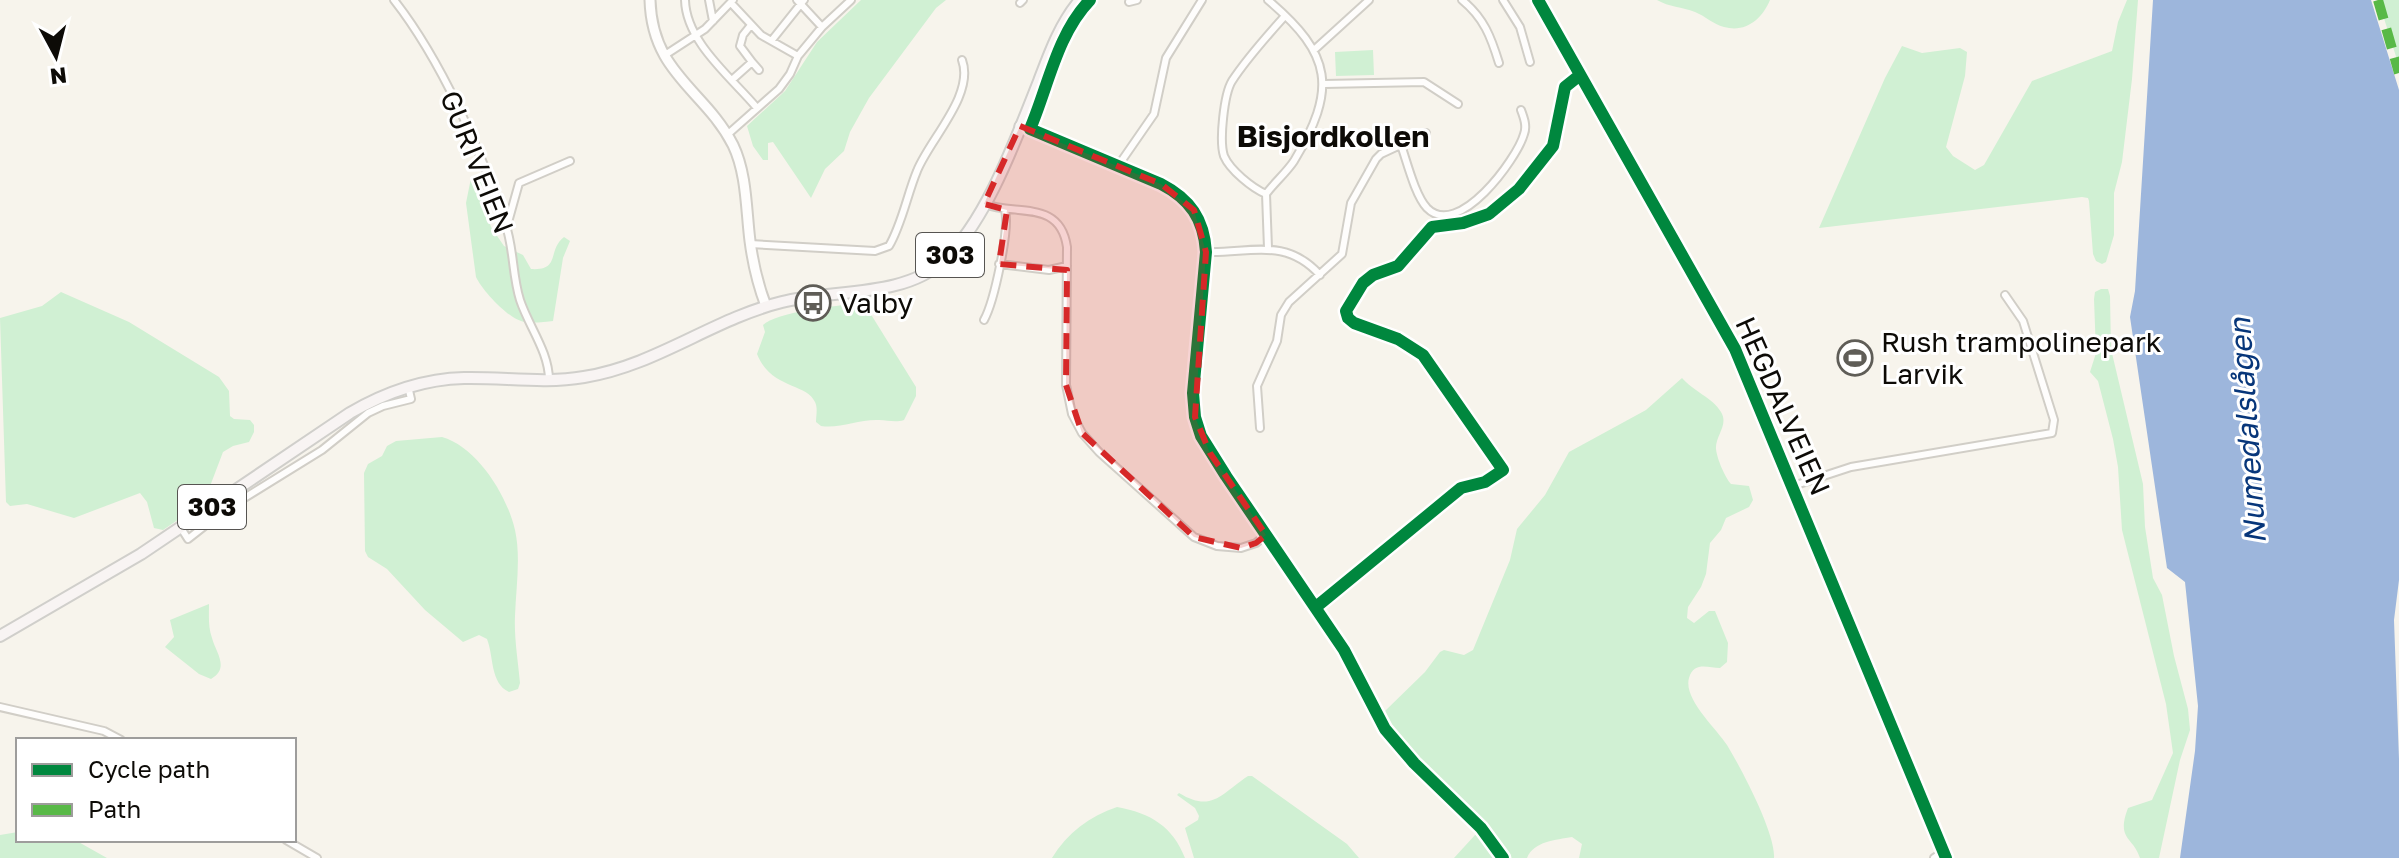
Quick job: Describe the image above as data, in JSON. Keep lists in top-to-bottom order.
{
  "streets": {
    "main road": ["303"],
    "street": ["GURIVEIEN", "HEGDALVEIEN"]
  },
  "crossings": [
    ["GURIVEIEN", "303"]
  ],
  "districts": ["Bisjordkollen"],
  "water": ["Numedalslågen"],
  "places": {
    "bus stop": ["Valby"],
    "sports": ["Rush trampolinepark Larvik"]
  },
  "legend": ["Cycle path", "Path"],
  "north": "bottom"
}
